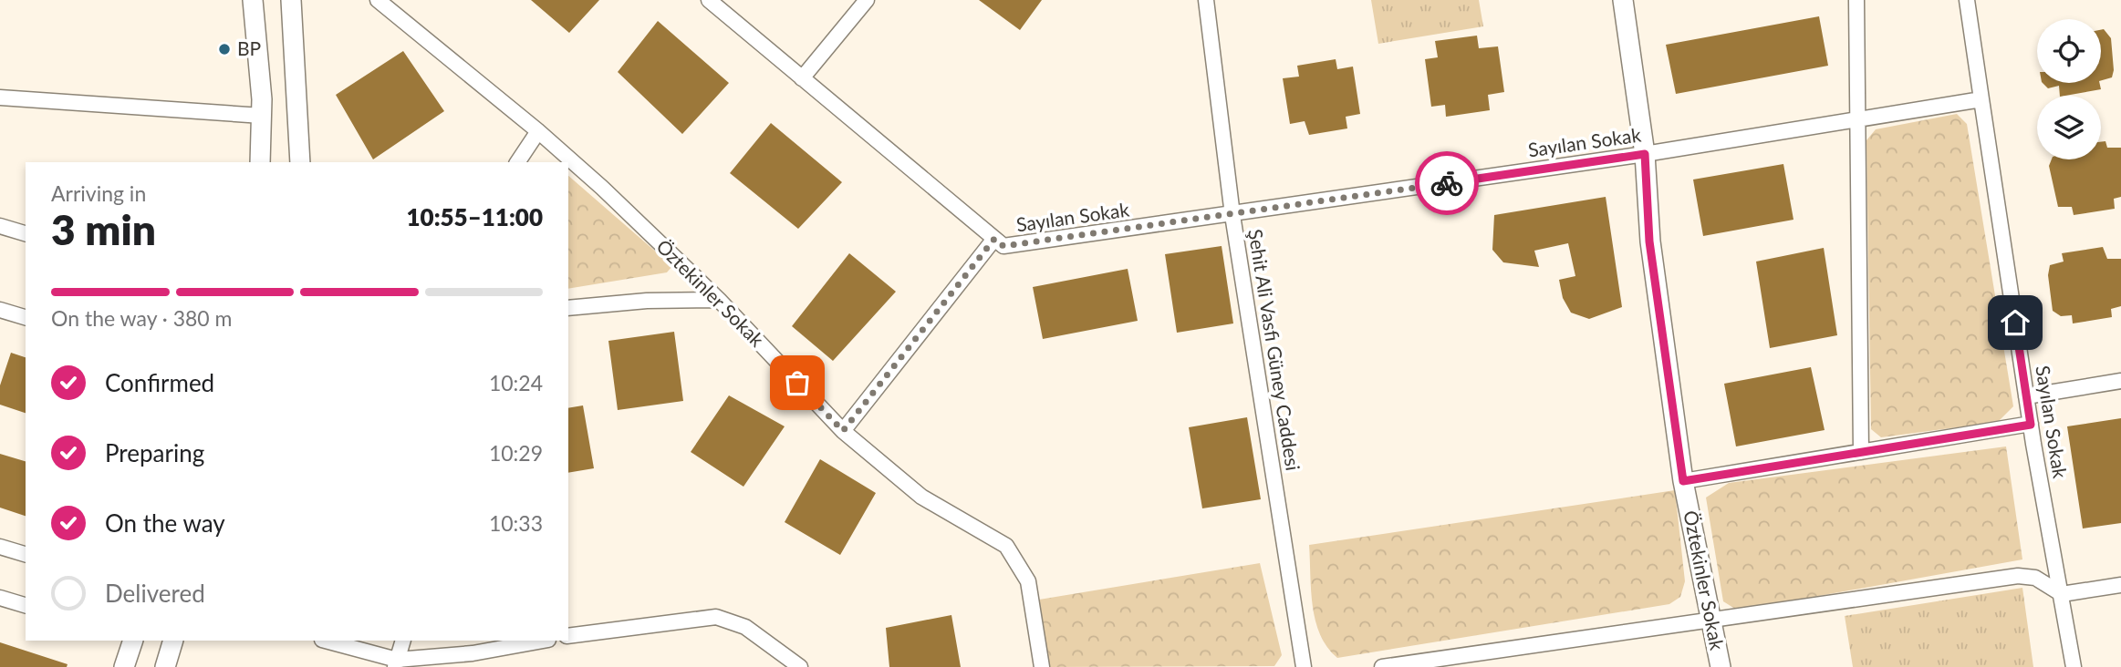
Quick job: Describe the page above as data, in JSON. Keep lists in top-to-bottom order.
{
  "streets": {
    "street": ["Sayılan Sokak", "Öztekinler Sokak", "Şehit Ali Vasfi Güney Caddesi"]
  },
  "crossings": [
    ["Sayılan Sokak", "Öztekinler Sokak"],
    ["Sayılan Sokak", "Şehit Ali Vasfi Güney Caddesi"]
  ],
  "places": ["BP"],
  "page": {
    "heading": ["3 min", "Arriving in", "10:55–11:00"],
    "bar": "On the way · 380 m",
    "list": [
      ["Confirmed", "10:24"],
      ["Preparing", "10:29"],
      ["On the way", "10:33"],
      "Delivered"
    ]
  }
}
